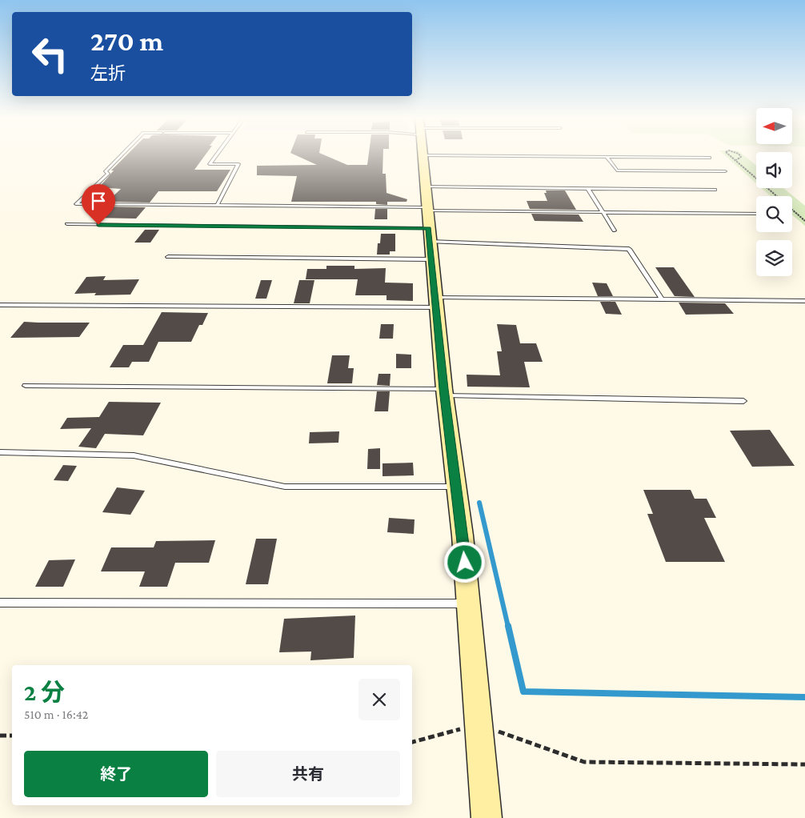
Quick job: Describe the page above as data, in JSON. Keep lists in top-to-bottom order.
{
  "north": "left",
  "page": {
    "turn": ["270 m", "左折"],
    "heading": ["2 分", "510 m · 16:42"],
    "buttons": ["終了", "共有"]
  }
}
